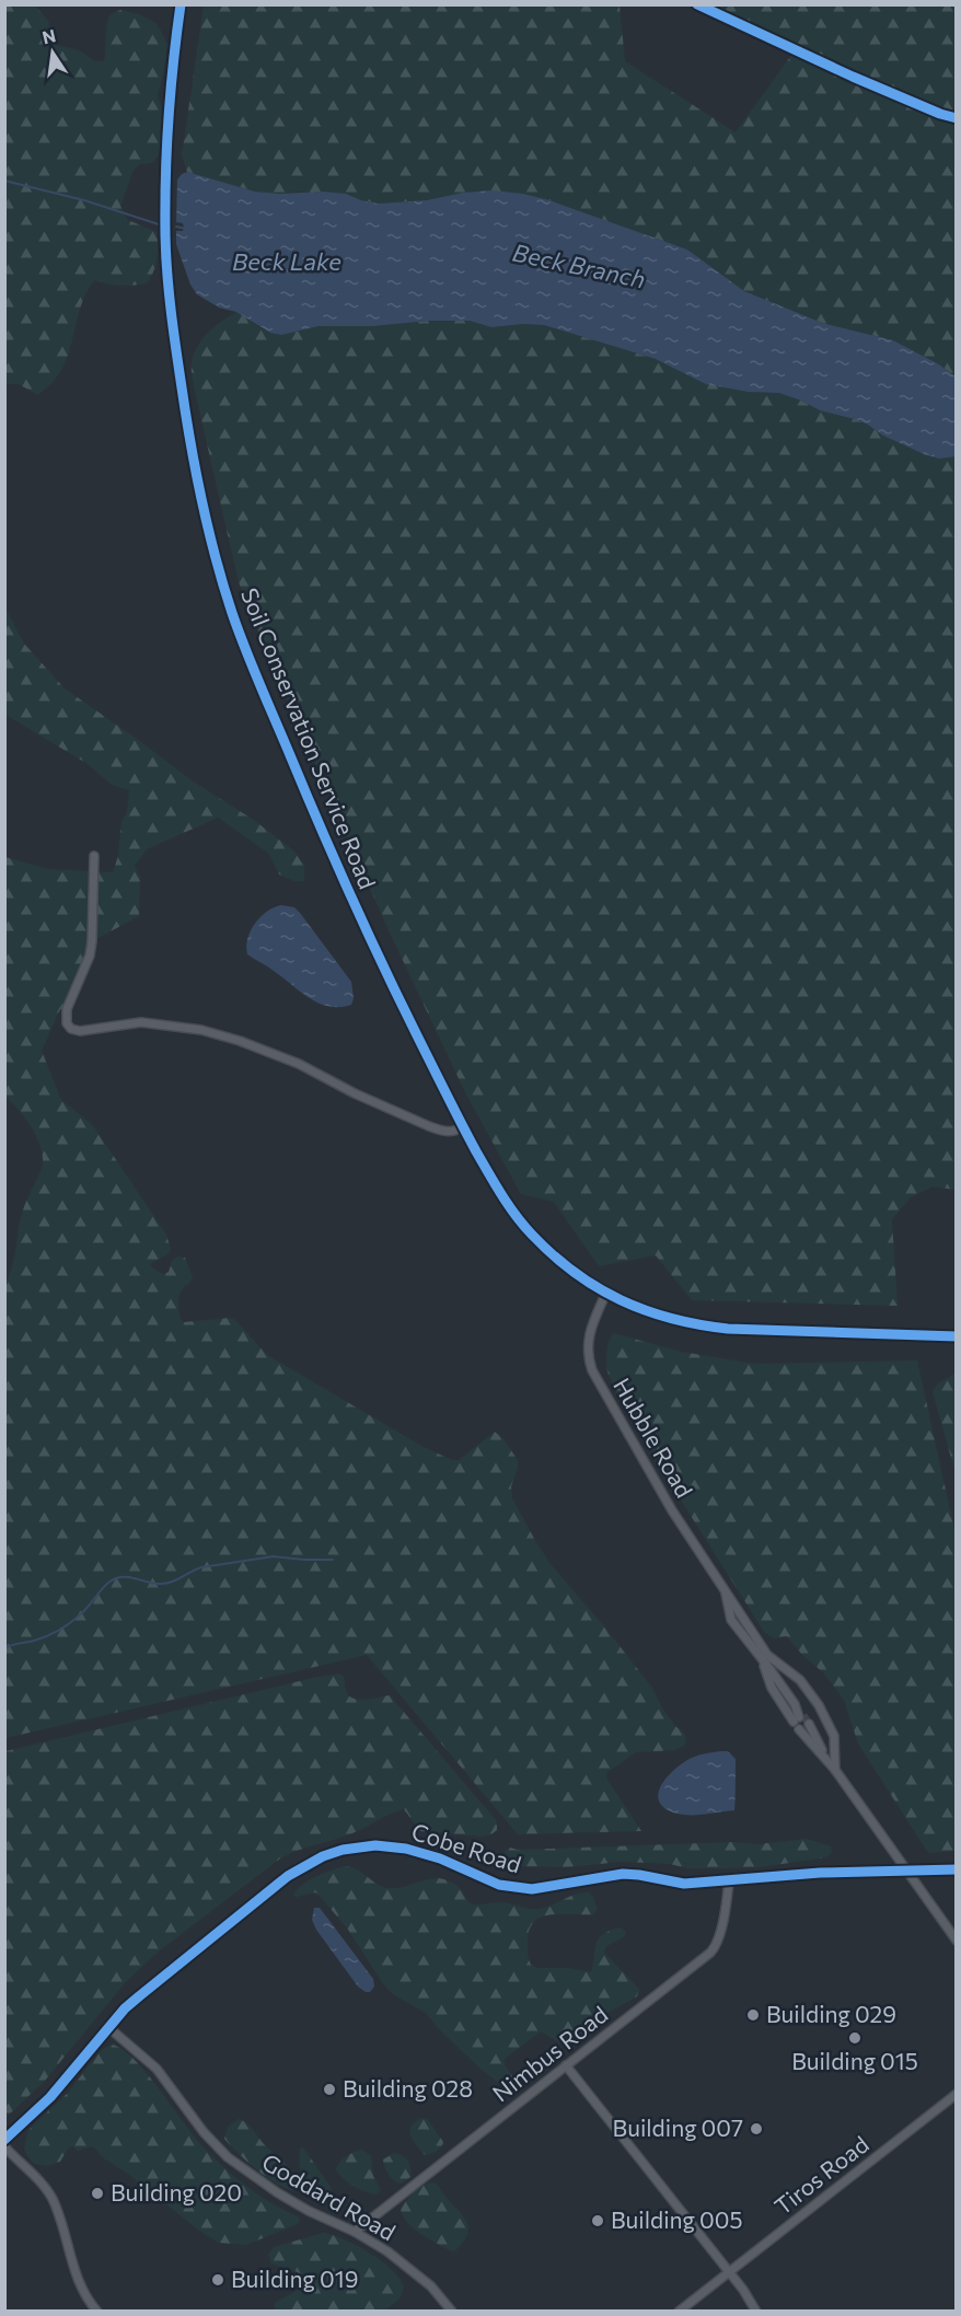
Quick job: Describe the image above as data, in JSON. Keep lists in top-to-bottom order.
{
  "streets": {
    "main road": ["Soil Conservation Service Road"],
    "street": [
      "Hubble Road",
      "Cobe Road",
      "Nimbus Road",
      "Tiros Road",
      "Goddard Road"
    ]
  },
  "crossings": [
    ["Soil Conservation Service Road", "Hubble Road"],
    ["Cobe Road", "Nimbus Road"],
    ["Cobe Road", "Goddard Road"],
    ["Nimbus Road", "Goddard Road"]
  ],
  "water": ["Beck Lake", "Beck Branch"],
  "places": [
    "Building 029",
    "Building 015",
    "Building 028",
    "Building 007",
    "Building 020",
    "Building 005",
    "Building 019"
  ],
  "north": "top"
}
